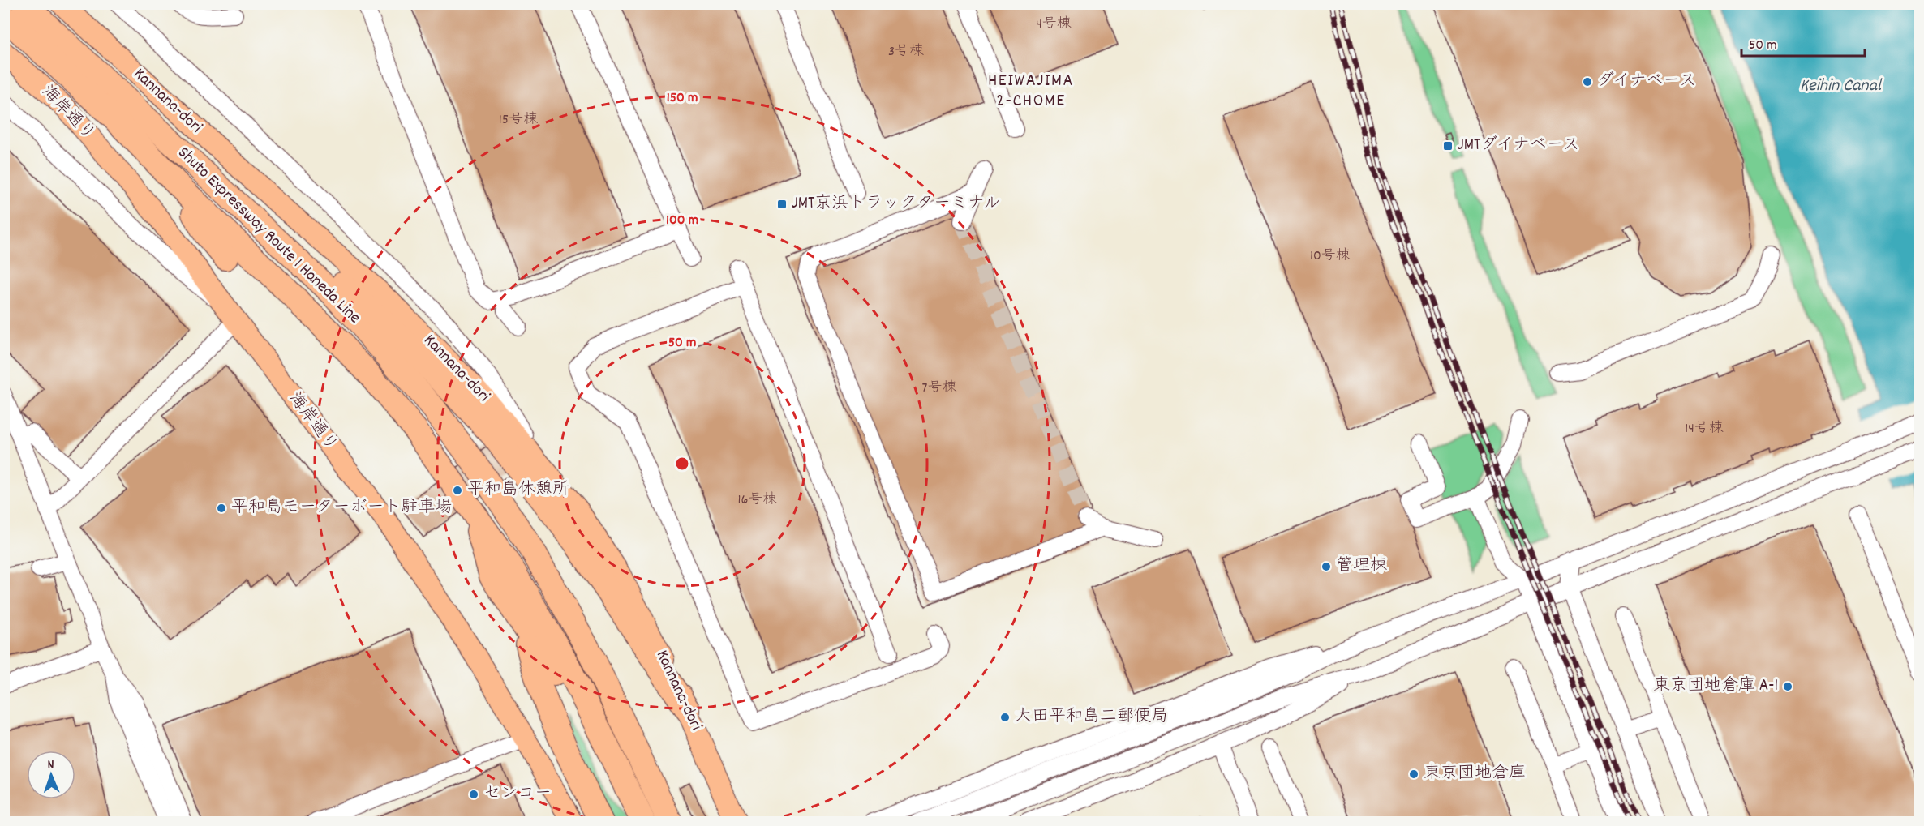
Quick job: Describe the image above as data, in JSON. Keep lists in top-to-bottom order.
{
  "streets": {
    "highway": ["Shuto Expressway Route 1 Haneda Line"],
    "main road": ["Kannana-dori", "海岸通り"]
  },
  "districts": ["HEIWAJIMA 2-CHOME"],
  "water": ["Keihin Canal"],
  "places": {
    "other": [
      "ダイナベース",
      "平和島休憩所",
      "平和島モーターボート駐車場",
      "管理棟",
      "東京団地倉庫 A-1",
      "大田平和島二郵便局",
      "東京団地倉庫",
      "センコー"
    ],
    "transit": ["JMTダイナベース", "JMT京浜トラックターミナル"]
  },
  "house_numbers": [
    "4号棟",
    "3号棟",
    "15号棟",
    "10号棟",
    "7号棟",
    "14号棟",
    "16号棟"
  ],
  "scale_bar": "50 m",
  "north": "top",
  "rings": ["150 m", "100 m", "50 m"]
}
